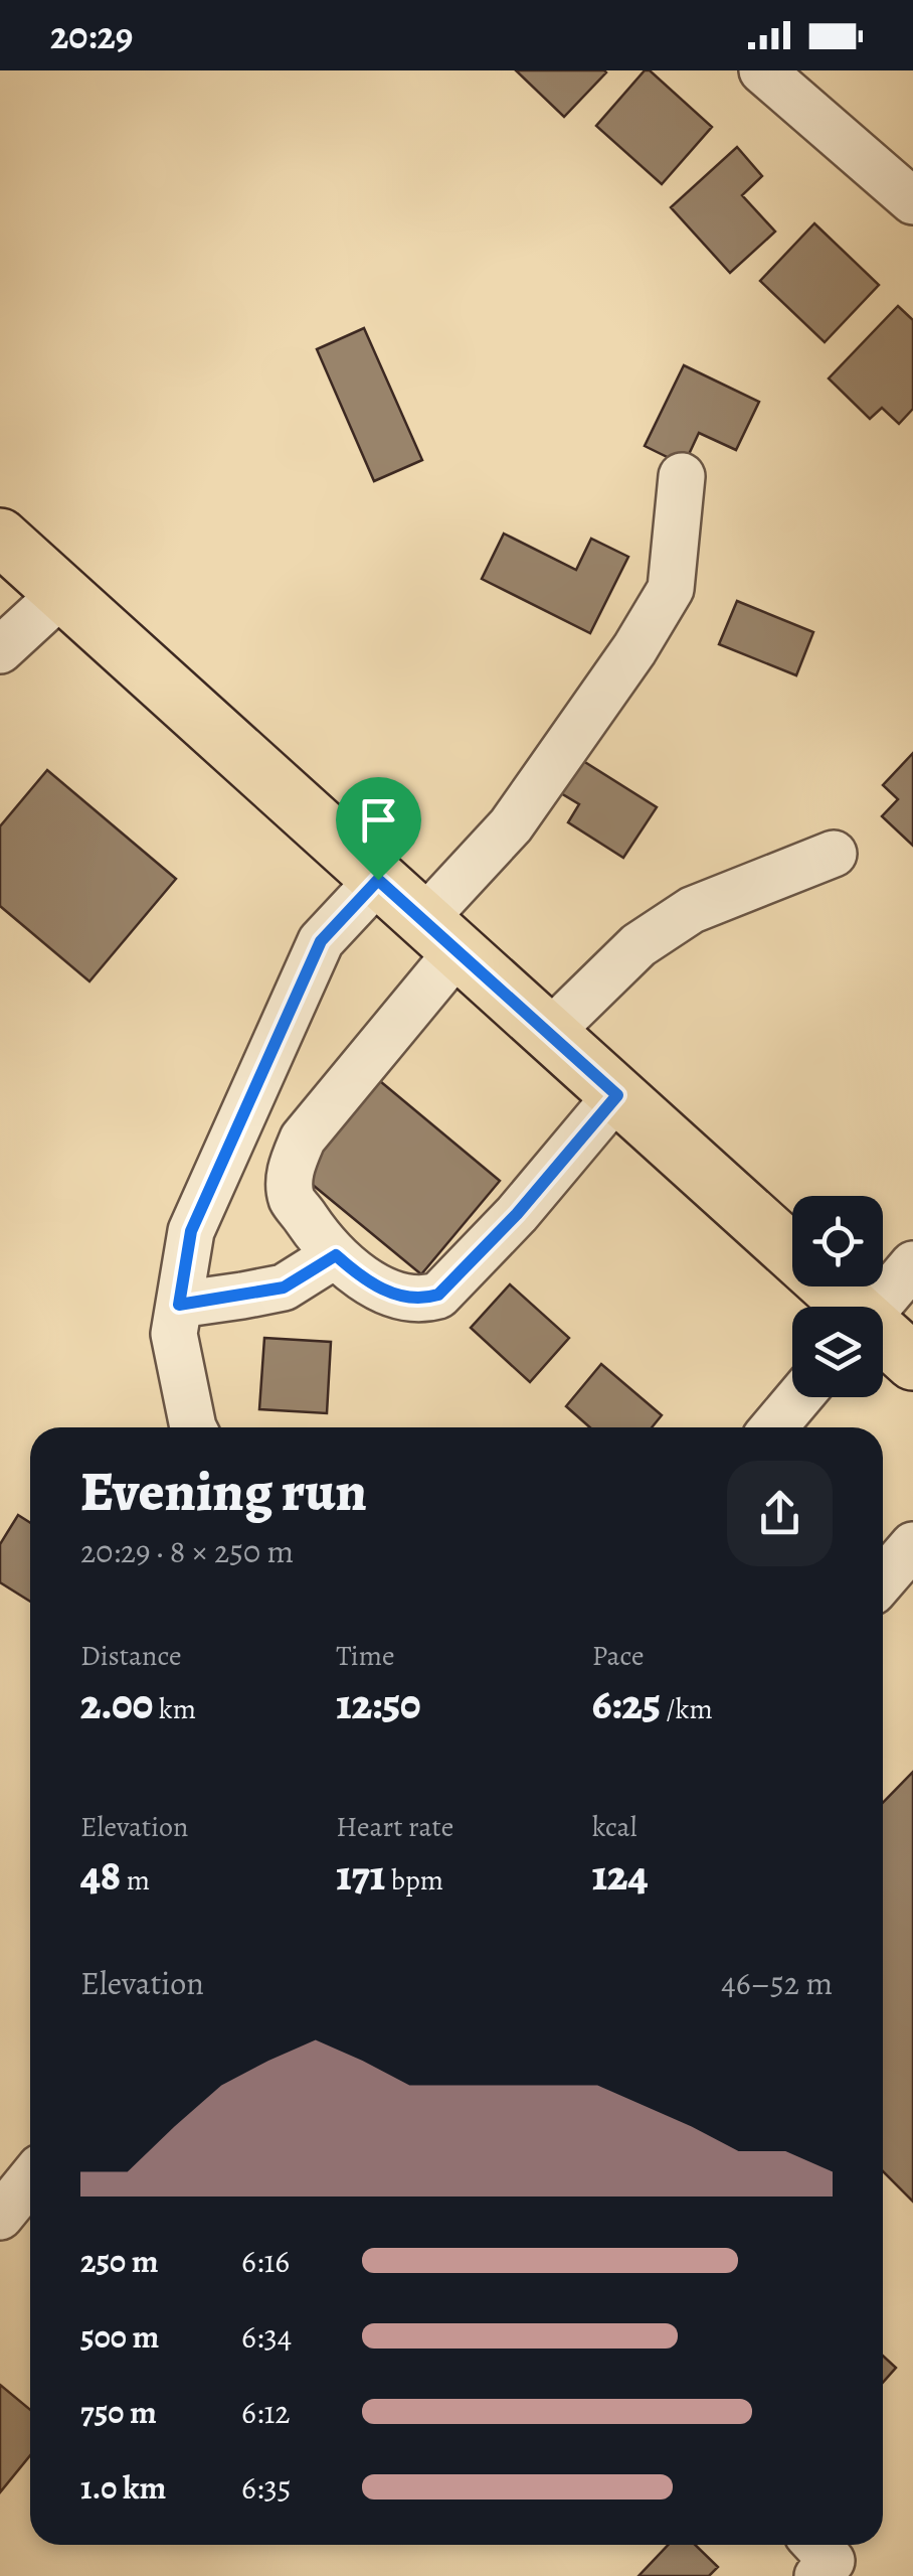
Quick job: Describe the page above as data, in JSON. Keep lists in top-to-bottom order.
{
  "page": {
    "status": "20:29",
    "heading": ["Evening run", "20:29 · 8 × 250 m"],
    "stats": [
      ["Distance", "2.00 km"],
      ["Time", "12:50"],
      ["Pace", "6:25 /km"],
      ["Elevation", "48 m"],
      ["Heart rate", "171 bpm"],
      ["kcal", "124"]
    ],
    "chart": ["Elevation", "46–52 m"],
    "list": [
      {
        "name": "250 m",
        "note": "6:16"
      },
      {
        "name": "500 m",
        "note": "6:34"
      },
      {
        "name": "750 m",
        "note": "6:12"
      },
      {
        "name": "1.0 km",
        "note": "6:35"
      }
    ]
  }
}
